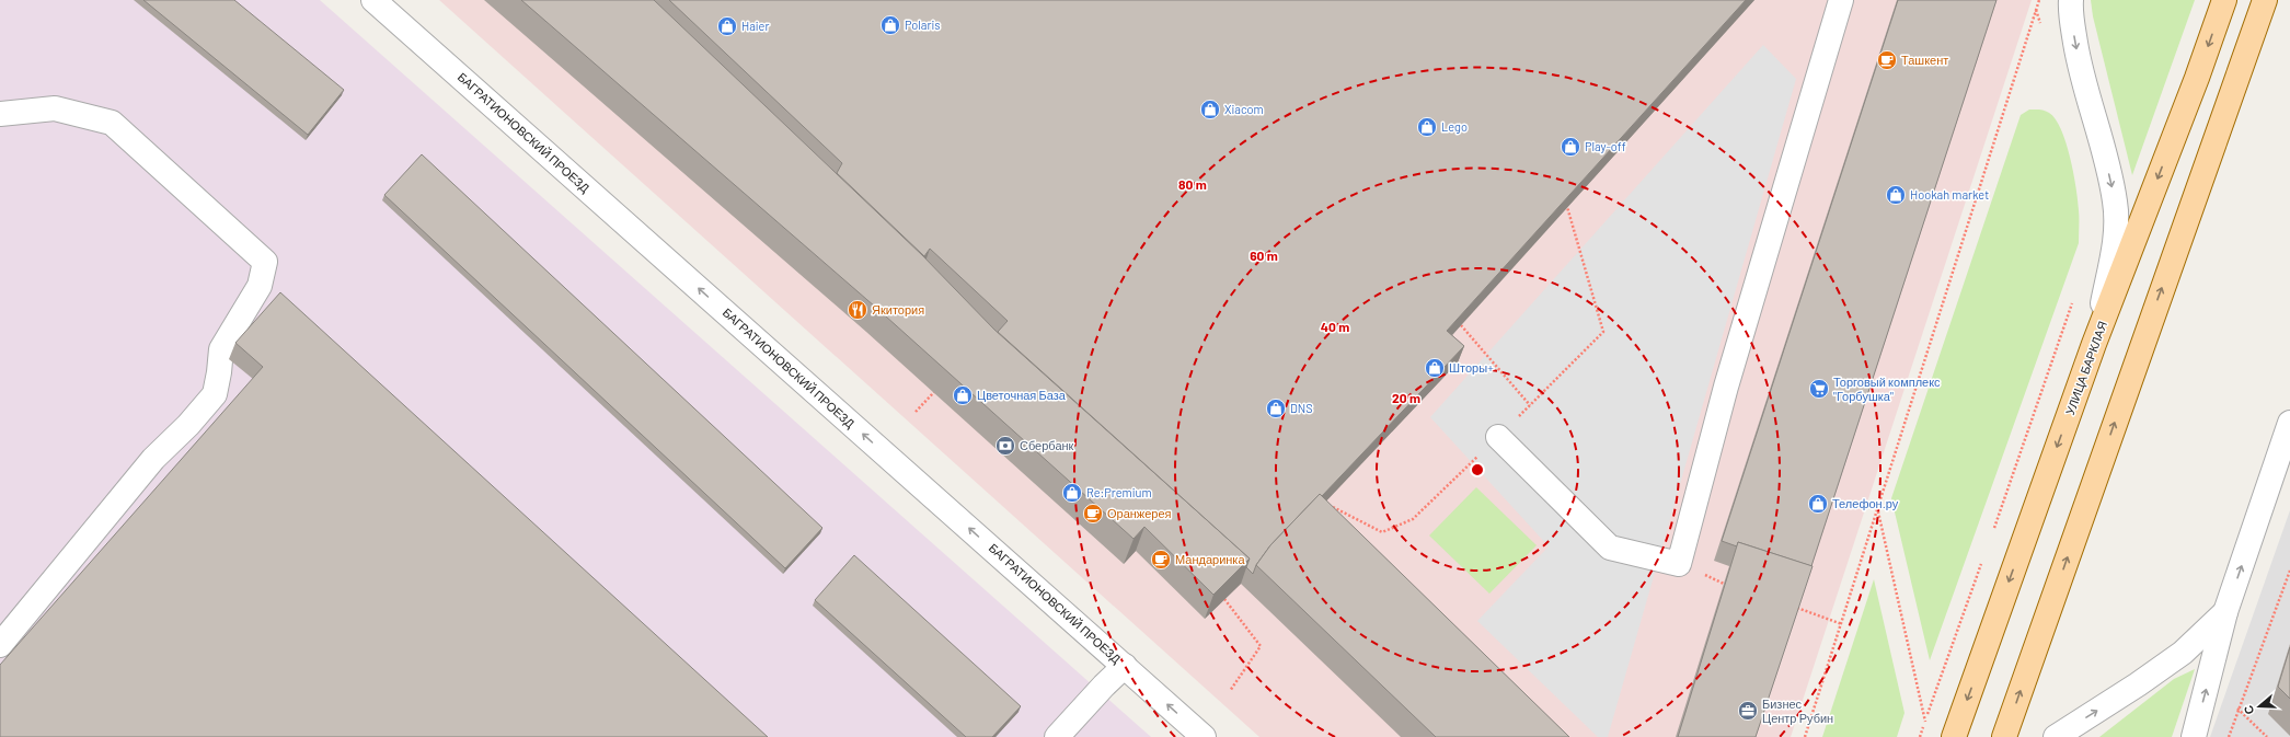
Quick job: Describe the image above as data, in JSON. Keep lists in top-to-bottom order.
{
  "streets": {
    "main road": ["УЛИЦА БАРКЛАЯ"],
    "street": ["БАГРАТИОНОВСКИЙ ПРОЕЗД"]
  },
  "one_way": ["БАГРАТИОНОВСКИЙ ПРОЕЗД"],
  "places": {
    "shop": [
      "Polaris",
      "Haier",
      "Xiacom",
      "Lego",
      "Play-off",
      "Hookah market",
      "Шторы+",
      "Цветочная База",
      "DNS",
      "Re:Premium",
      "Телефон.ру"
    ],
    "cafe": ["Ташкент", "Оранжерея", "Мандаринка"],
    "restaurant": ["Якитория"],
    "supermarket": ["Торговый комплекс \"Горбушка\""],
    "bank": ["Сбербанк"],
    "office": ["Бизнес Центр Рубин"]
  },
  "north": "left",
  "rings": [
    "80 m",
    "60 m",
    "40 m",
    "20 m"
  ]
}
